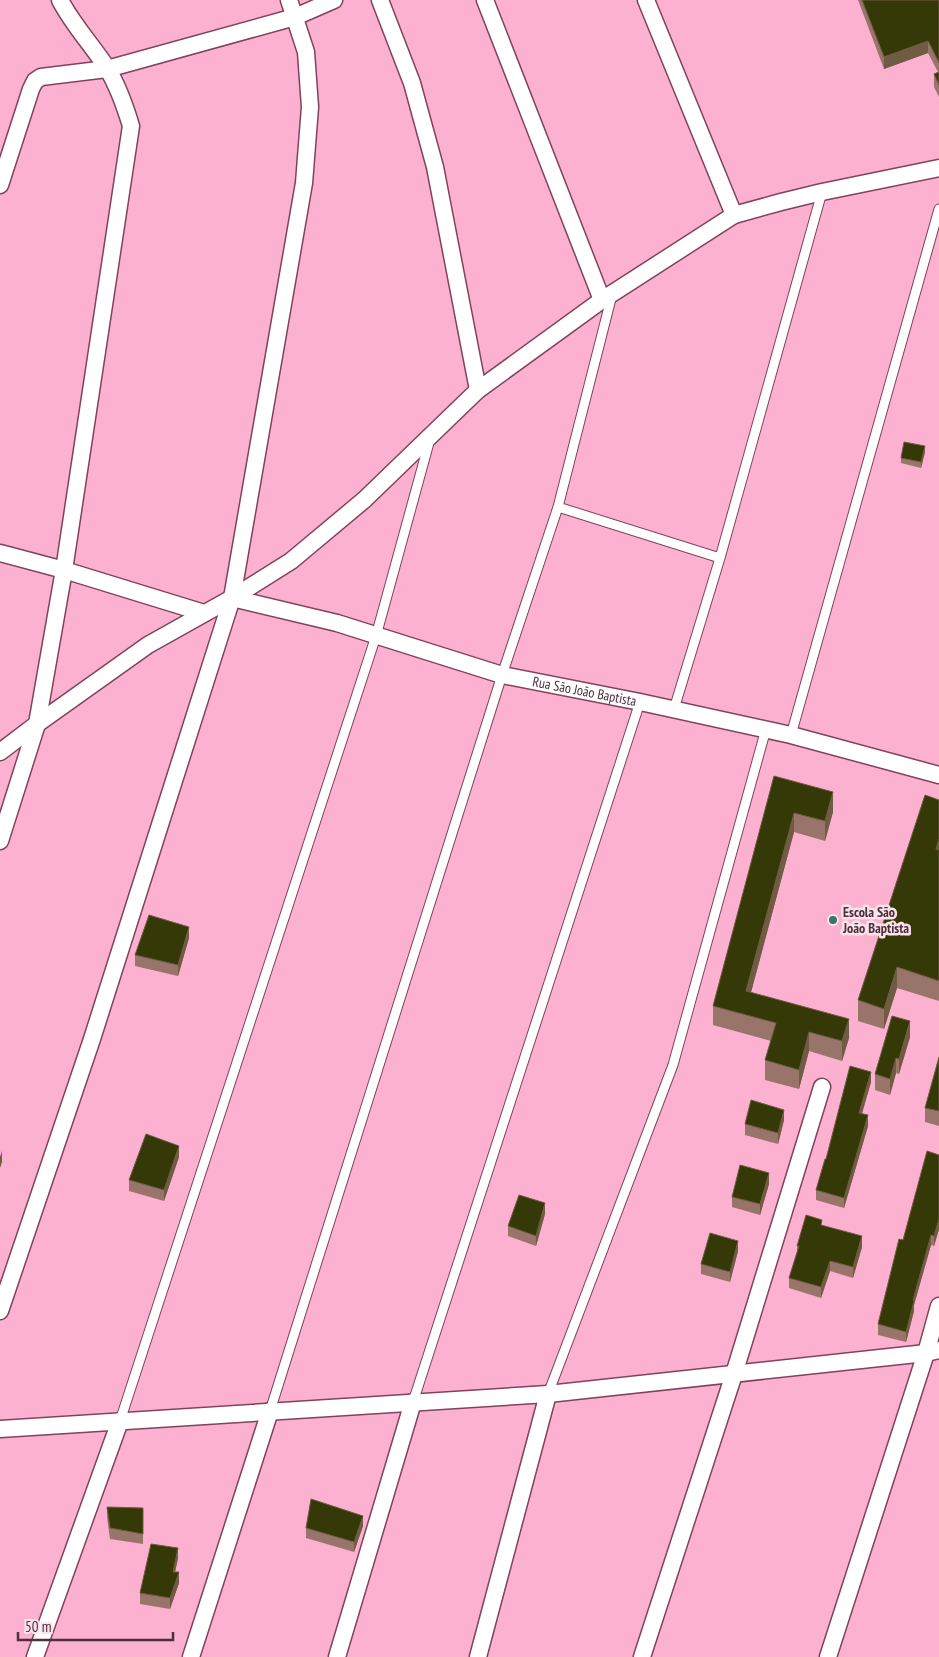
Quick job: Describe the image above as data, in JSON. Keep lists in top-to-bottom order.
{
  "streets": {
    "street": ["Rua São João Baptista"]
  },
  "places": ["Escola São João Baptista"],
  "scale_bar": "50 m"
}
